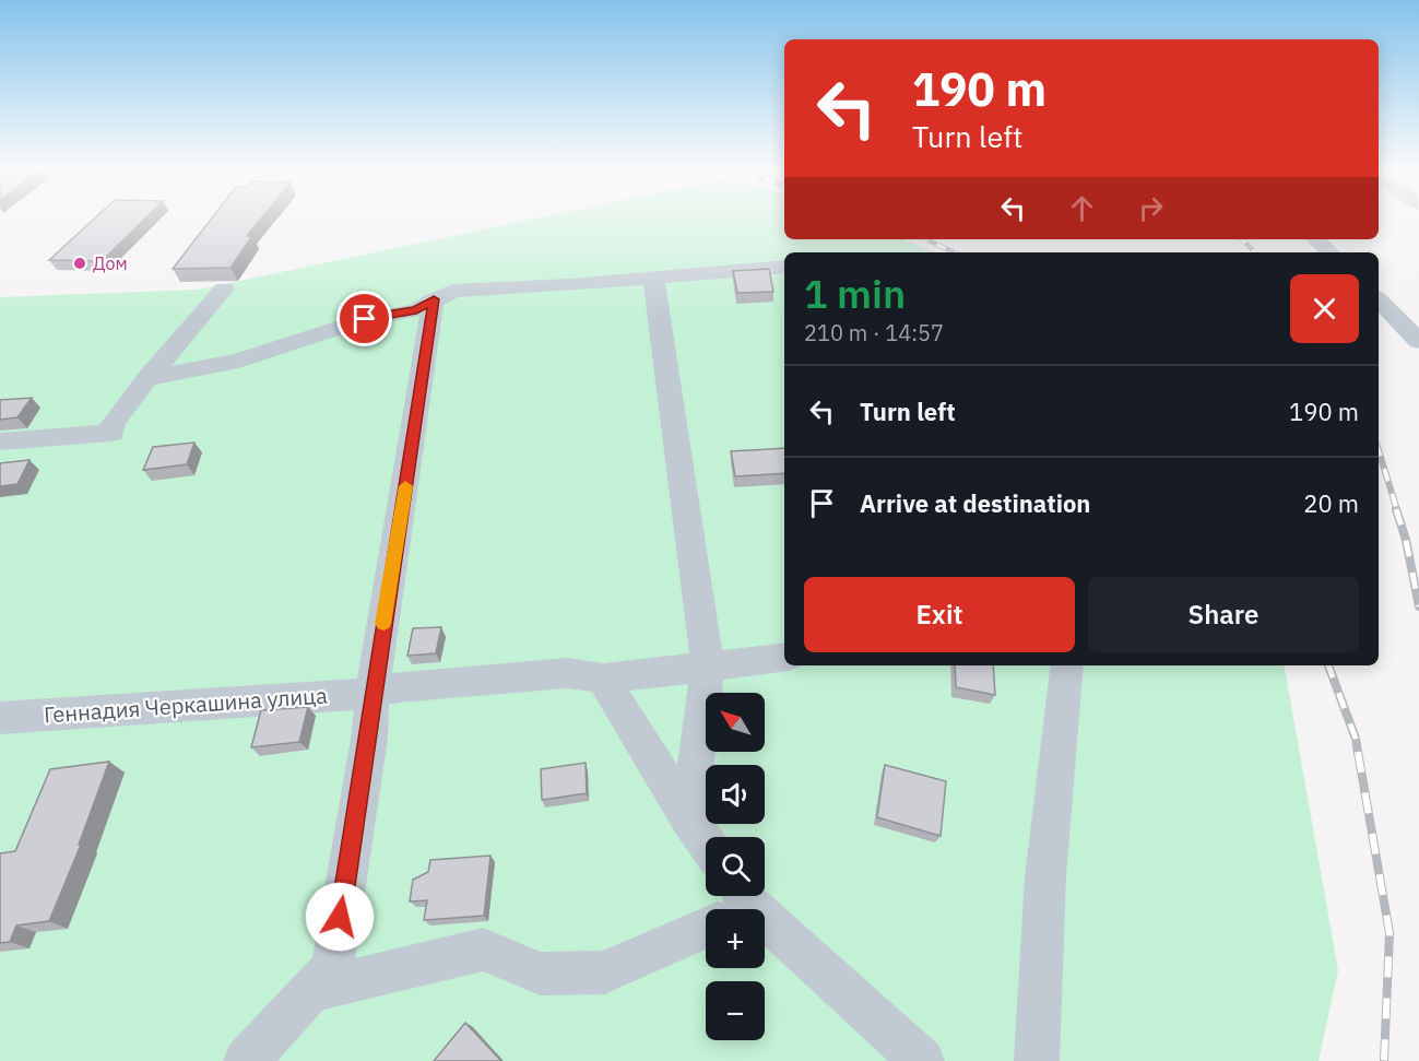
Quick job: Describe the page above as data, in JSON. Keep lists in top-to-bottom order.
{
  "streets": {
    "street": ["Геннадия Черкашина улица"]
  },
  "places": ["Дом"],
  "north": "top left",
  "page": {
    "turn": ["190 m", "Turn left"],
    "heading": ["1 min", "210 m · 14:57"],
    "list": [
      {
        "name": "Turn left",
        "value": "190 m"
      },
      {
        "name": "Arrive at destination",
        "value": "20 m"
      }
    ],
    "buttons": ["Exit", "Share"],
    "map_buttons": ["+", "−"]
  }
}
